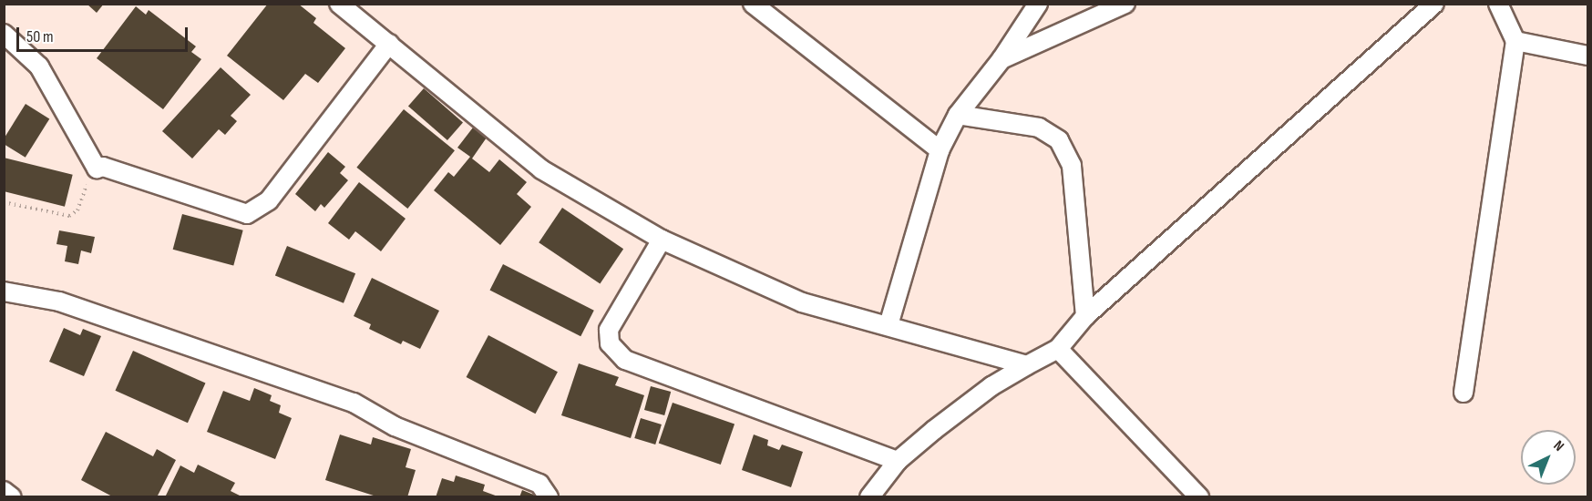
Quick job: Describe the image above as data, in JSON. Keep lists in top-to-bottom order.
{
  "scale_bar": "50 m",
  "north": "top right"
}
